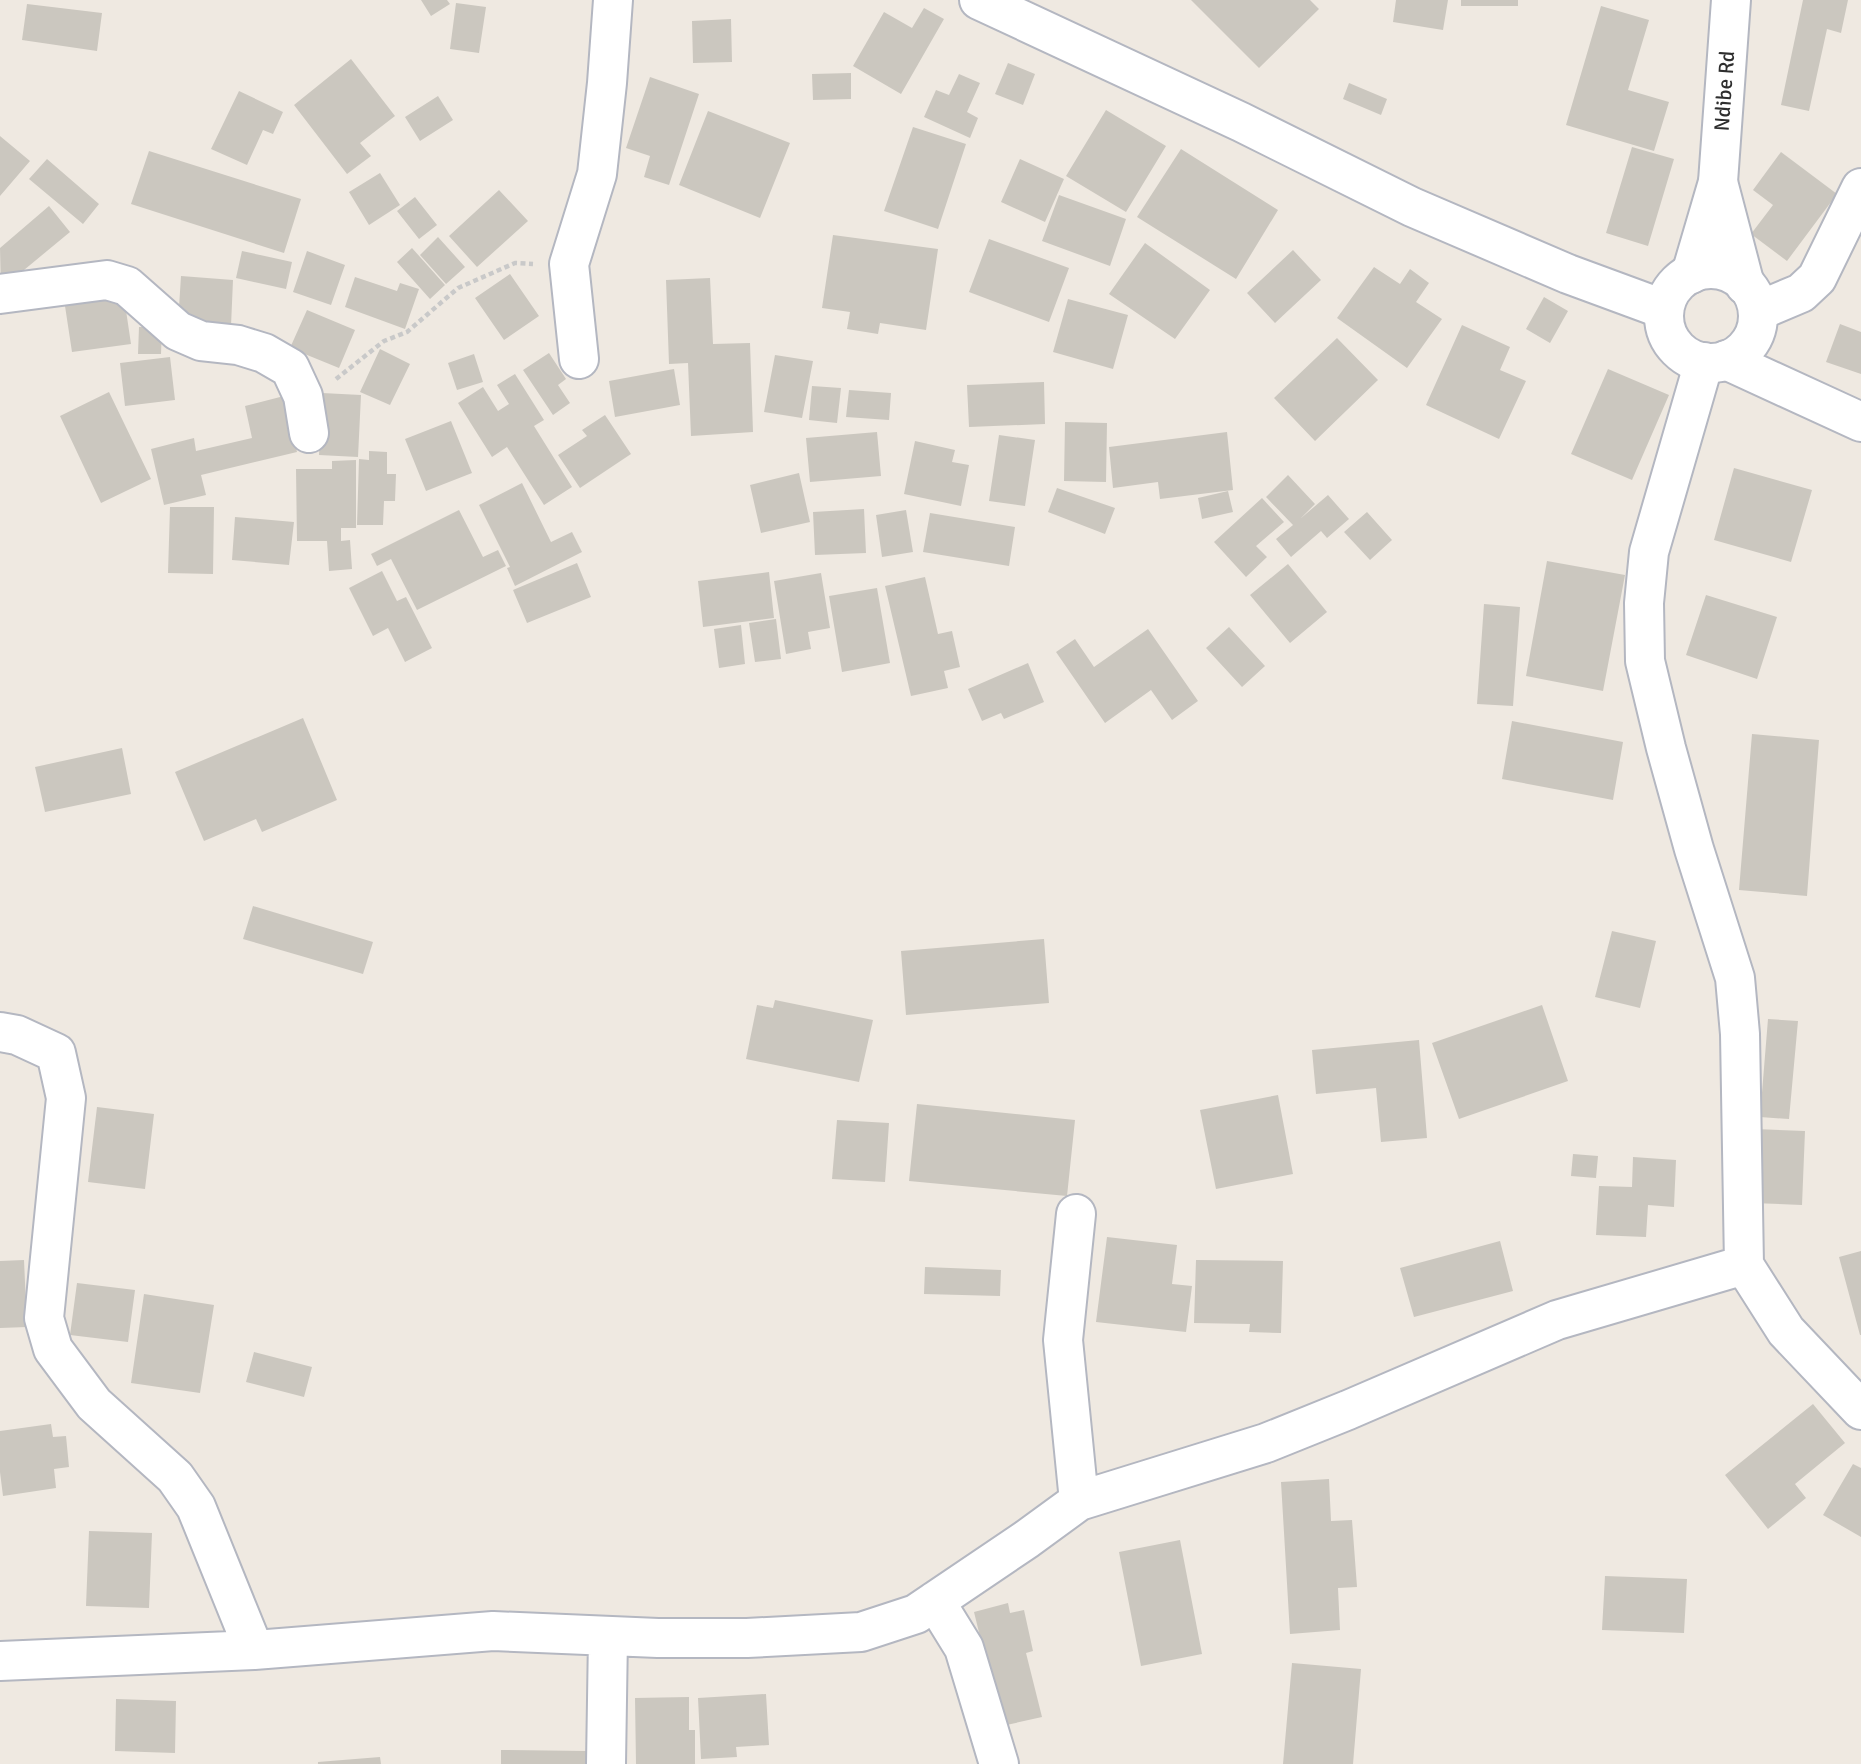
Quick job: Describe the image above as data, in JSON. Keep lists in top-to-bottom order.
{
  "streets": {
    "street": ["Ndibe Rd"]
  }
}
